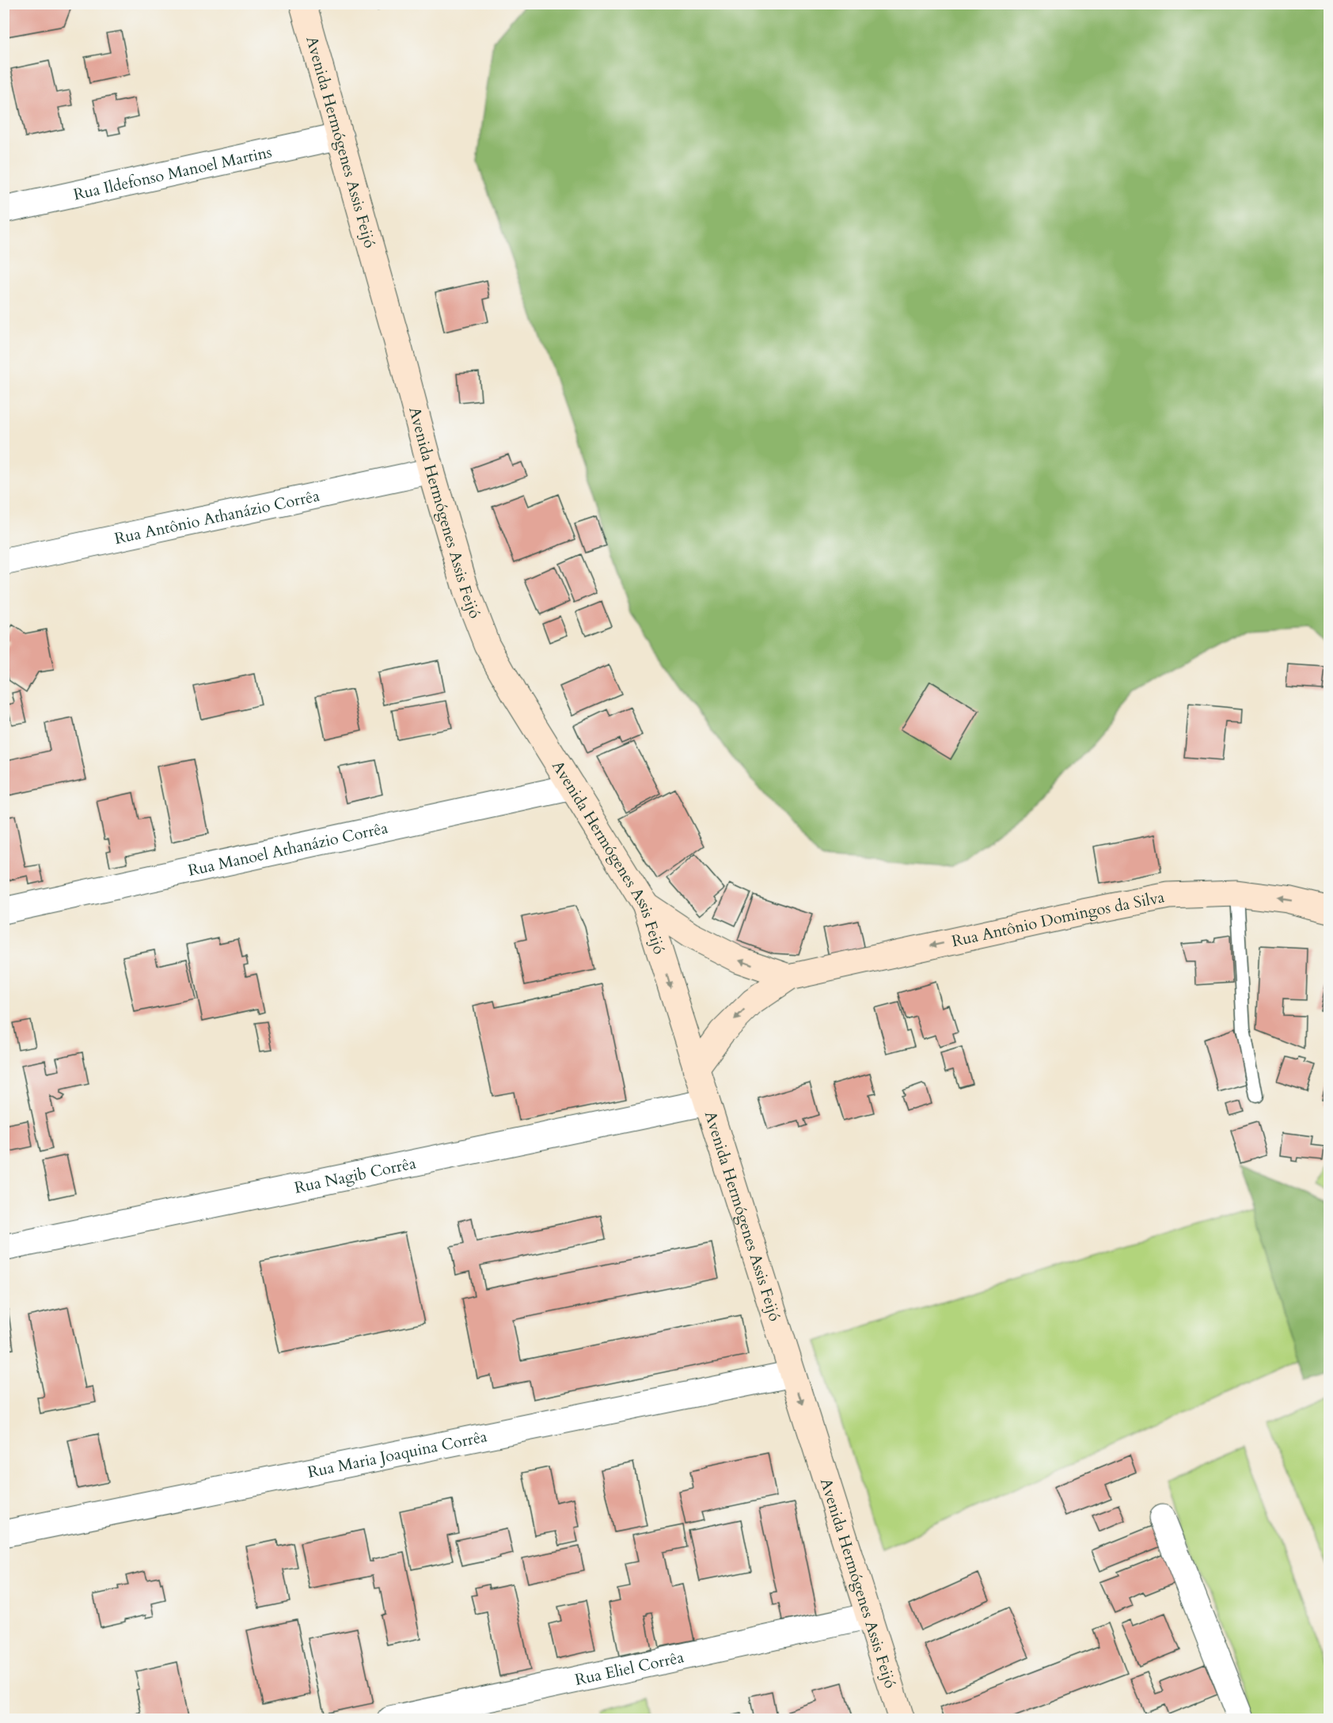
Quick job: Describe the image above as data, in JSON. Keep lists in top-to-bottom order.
{
  "streets": {
    "main road": ["Avenida Hermógenes Assis Feijó", "Rua Antônio Domingos da Silva"],
    "street": [
      "Rua Ildefonso Manoel Martins",
      "Rua Antônio Athanázio Corrêa",
      "Rua Manoel Athanázio Corrêa",
      "Rua Nagib Corrêa",
      "Rua Maria Joaquina Corrêa",
      "Rua Eliel Corrêa"
    ]
  },
  "crossings": [
    ["Avenida Hermógenes Assis Feijó", "Rua Ildefonso Manoel Martins"],
    ["Avenida Hermógenes Assis Feijó", "Rua Antônio Athanázio Corrêa"],
    ["Avenida Hermógenes Assis Feijó", "Rua Manoel Athanázio Corrêa"],
    ["Avenida Hermógenes Assis Feijó", "Rua Antônio Domingos da Silva"],
    ["Avenida Hermógenes Assis Feijó", "Rua Nagib Corrêa"],
    ["Avenida Hermógenes Assis Feijó", "Rua Maria Joaquina Corrêa"],
    ["Avenida Hermógenes Assis Feijó", "Rua Eliel Corrêa"]
  ],
  "one_way": ["Rua Antônio Domingos da Silva"]
}
